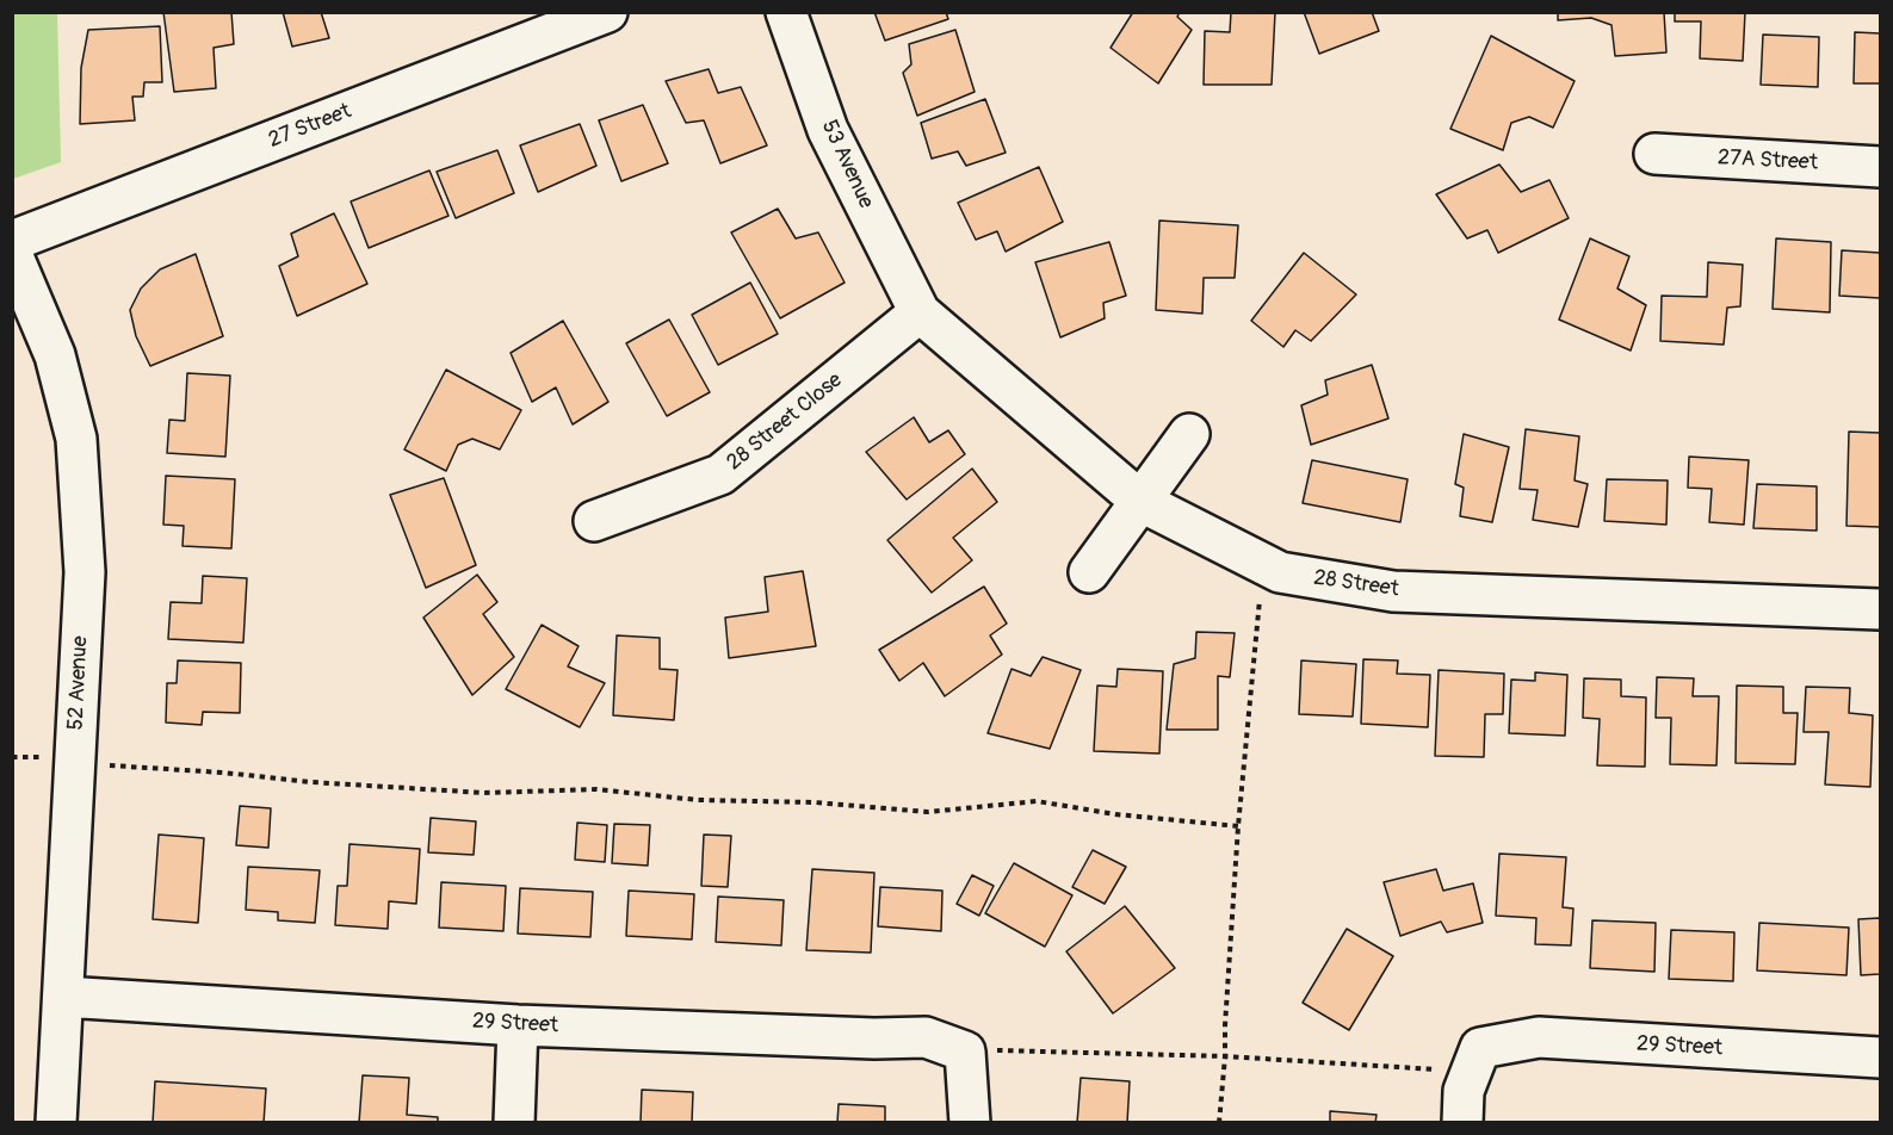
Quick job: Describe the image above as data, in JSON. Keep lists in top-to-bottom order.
{
  "streets": {
    "street": [
      "27 Street",
      "27A Street",
      "53 Avenue",
      "28 Street Close",
      "28 Street",
      "52 Avenue",
      "29 Street"
    ]
  },
  "crossings": [
    ["53 Avenue", "28 Street Close"],
    ["53 Avenue", "28 Street"],
    ["28 Street Close", "28 Street"],
    ["52 Avenue", "29 Street"]
  ]
}
